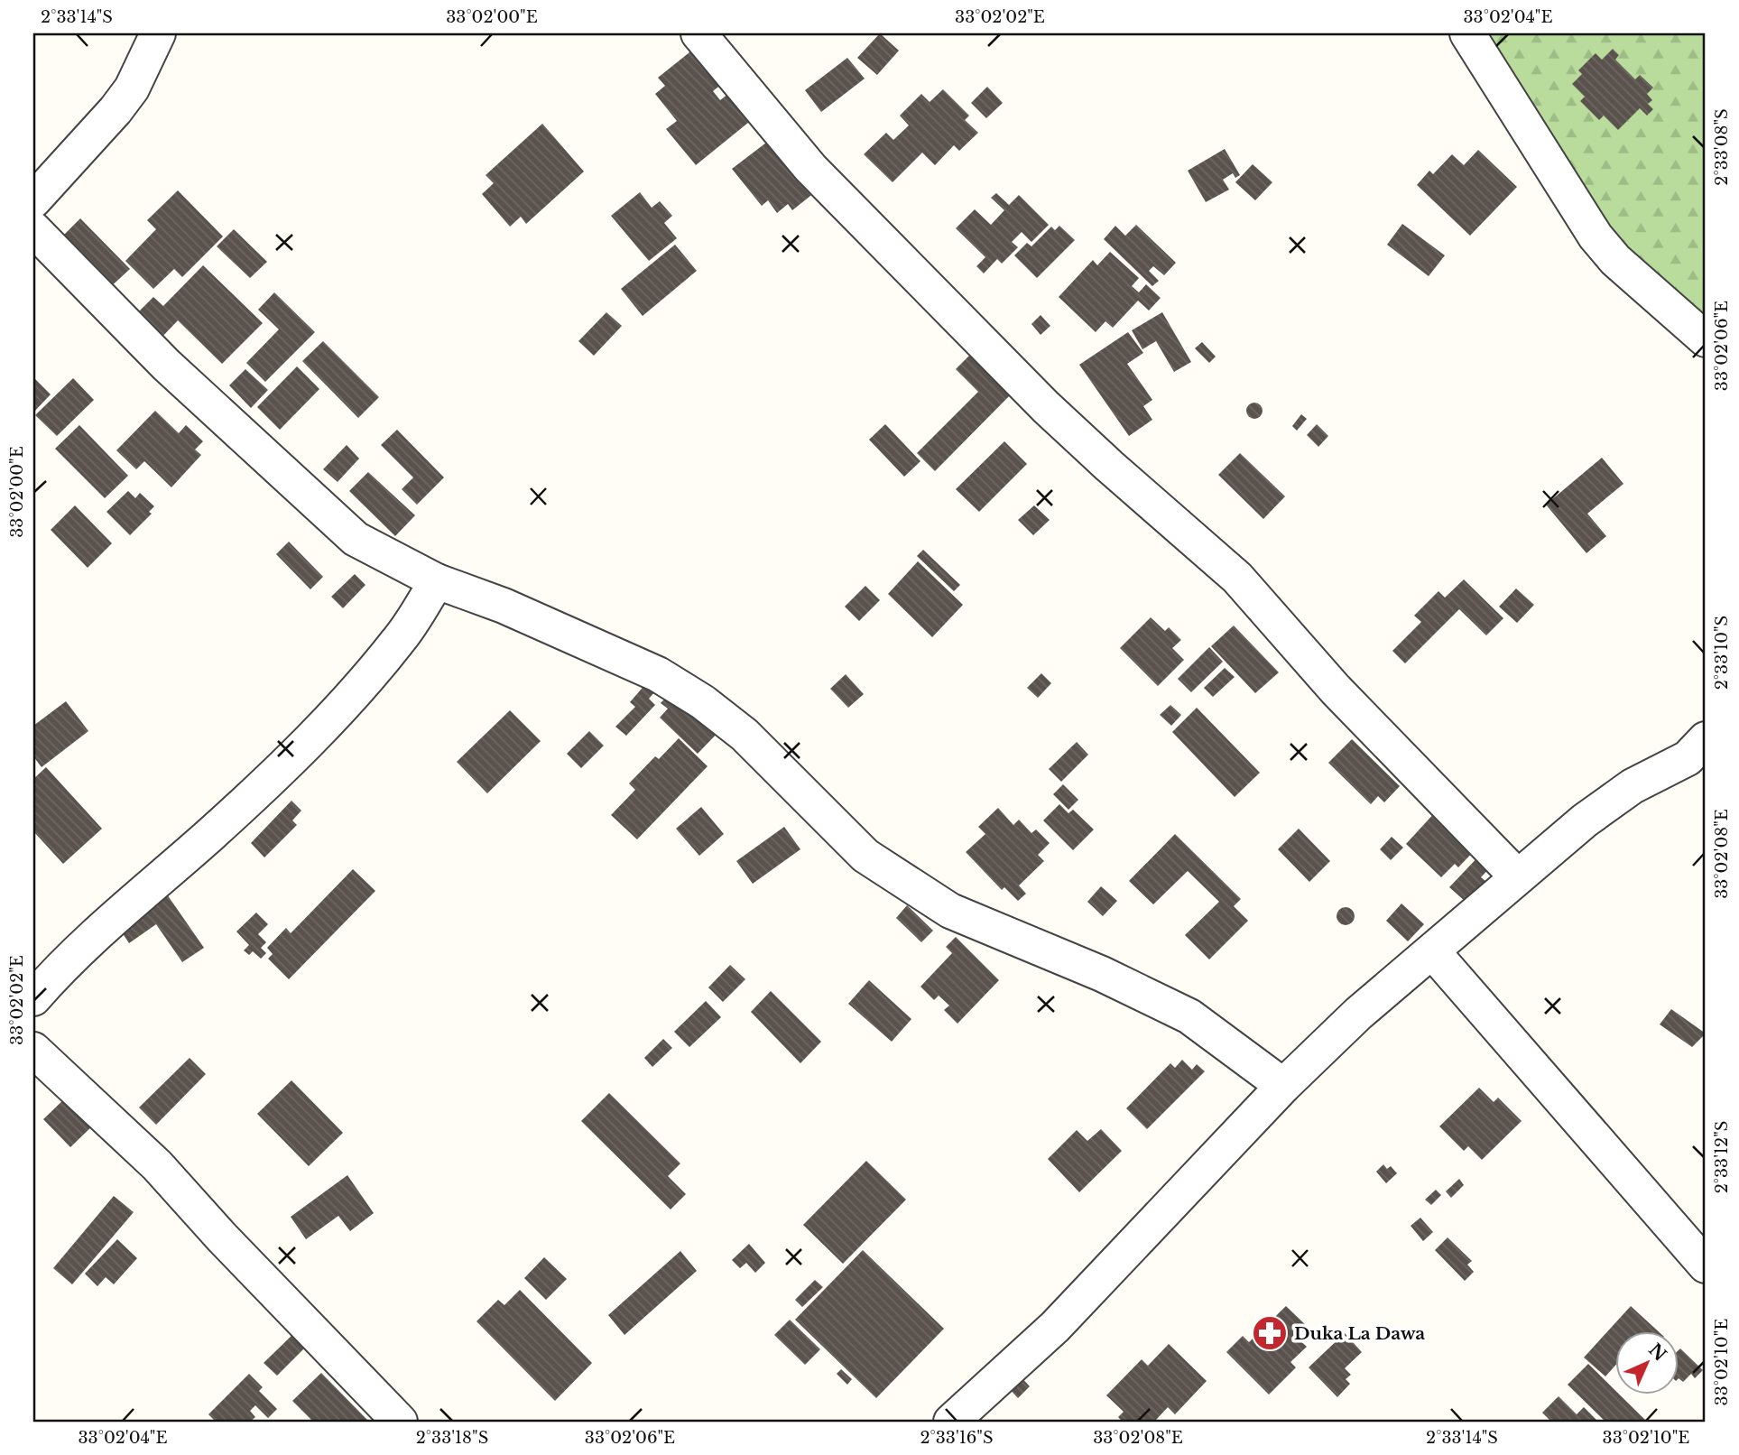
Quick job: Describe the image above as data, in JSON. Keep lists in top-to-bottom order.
{
  "places": {
    "pharmacy": ["Duka La Dawa"]
  },
  "north": "top right",
  "coordinates": [
    "2°33'14\"S",
    "33°02'00\"E",
    "33°02'02\"E",
    "33°02'04\"E",
    "2°33'08\"S",
    "33°02'06\"E",
    "2°33'10\"S",
    "33°02'08\"E",
    "2°33'12\"S",
    "33°02'10\"E",
    "2°33'18\"S",
    "2°33'16\"S"
  ]
}
